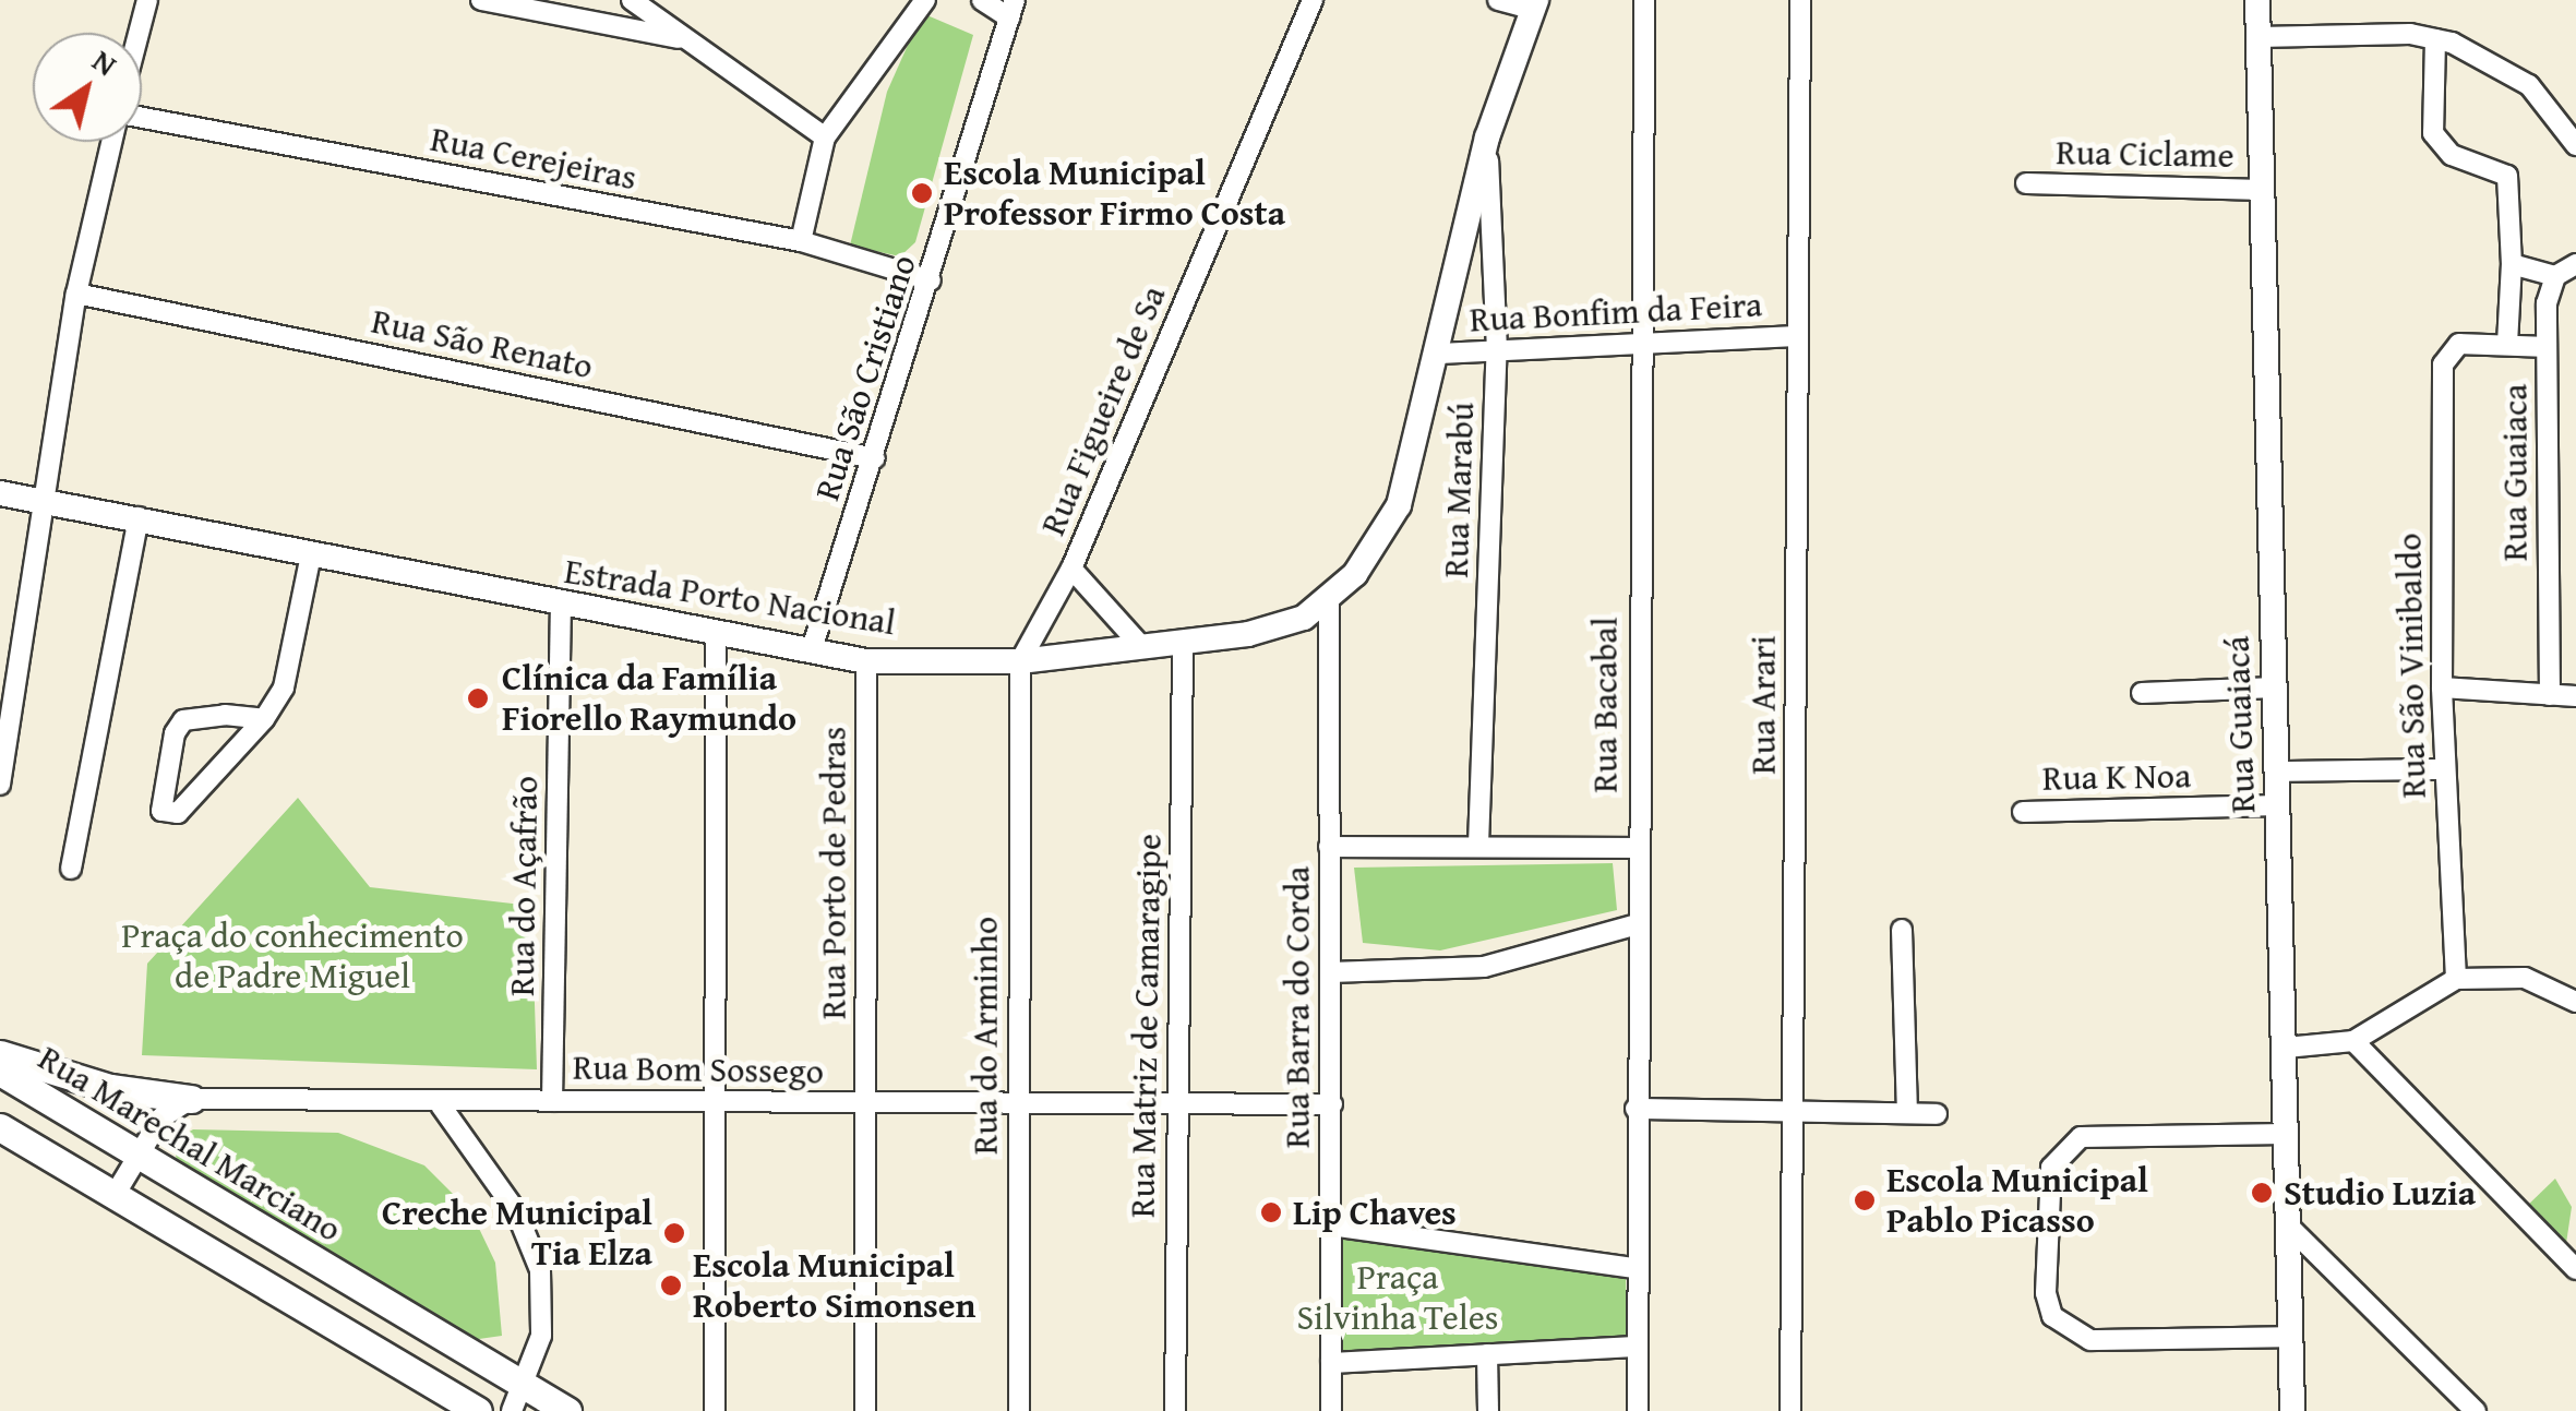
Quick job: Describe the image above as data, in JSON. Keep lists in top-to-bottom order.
{
  "streets": {
    "main road": ["Rua Marechal Marciano"],
    "street": [
      "Rua Ciclame",
      "Rua Cerejeiras",
      "Rua Bonfim da Feira",
      "Rua São Renato",
      "Rua São Cristiano",
      "Rua Figueire de Sa",
      "Rua Guaiaca",
      "Rua Marabú",
      "Estrada Porto Nacional",
      "Rua São Vinibaldo",
      "Rua Bacabal",
      "Rua Arari",
      "Rua Guaiacá",
      "Rua K Noa",
      "Rua Porto de Pedras",
      "Rua do Açafrão",
      "Rua Barra do Corda",
      "Rua Matriz de Camaragipe",
      "Rua do Arminho",
      "Rua Bom Sossego"
    ]
  },
  "crossings": [
    ["Rua Ciclame", "Rua Guaiacá"],
    ["Rua Cerejeiras", "Rua São Cristiano"],
    ["Rua Bonfim da Feira", "Rua Marabú"],
    ["Rua Bonfim da Feira", "Rua Bacabal"],
    ["Rua Bonfim da Feira", "Rua Arari"],
    ["Rua São Renato", "Rua São Cristiano"],
    ["Rua São Cristiano", "Estrada Porto Nacional"],
    ["Rua Figueire de Sa", "Estrada Porto Nacional"],
    ["Rua Figueire de Sa", "Rua do Arminho"],
    ["Estrada Porto Nacional", "Rua Porto de Pedras"],
    ["Estrada Porto Nacional", "Rua do Açafrão"],
    ["Estrada Porto Nacional", "Rua Barra do Corda"],
    ["Estrada Porto Nacional", "Rua Matriz de Camaragipe"],
    ["Estrada Porto Nacional", "Rua do Arminho"],
    ["Rua Guaiacá", "Rua K Noa"],
    ["Rua Porto de Pedras", "Rua Bom Sossego"],
    ["Rua do Açafrão", "Rua Bom Sossego"],
    ["Rua Barra do Corda", "Rua Bom Sossego"],
    ["Rua Matriz de Camaragipe", "Rua Bom Sossego"],
    ["Rua do Arminho", "Rua Bom Sossego"]
  ],
  "parks": ["Praça do conhecimento de Padre Miguel", "Praça Silvinha Teles"],
  "places": [
    "Escola Municipal Professor Firmo Costa",
    "Clínica da Família Fiorello Raymundo",
    "Studio Luzia",
    "Escola Municipal Pablo Picasso",
    "Lip Chaves",
    "Creche Municipal Tia Elza",
    "Escola Municipal Roberto Simonsen"
  ],
  "north": "top right"
}
